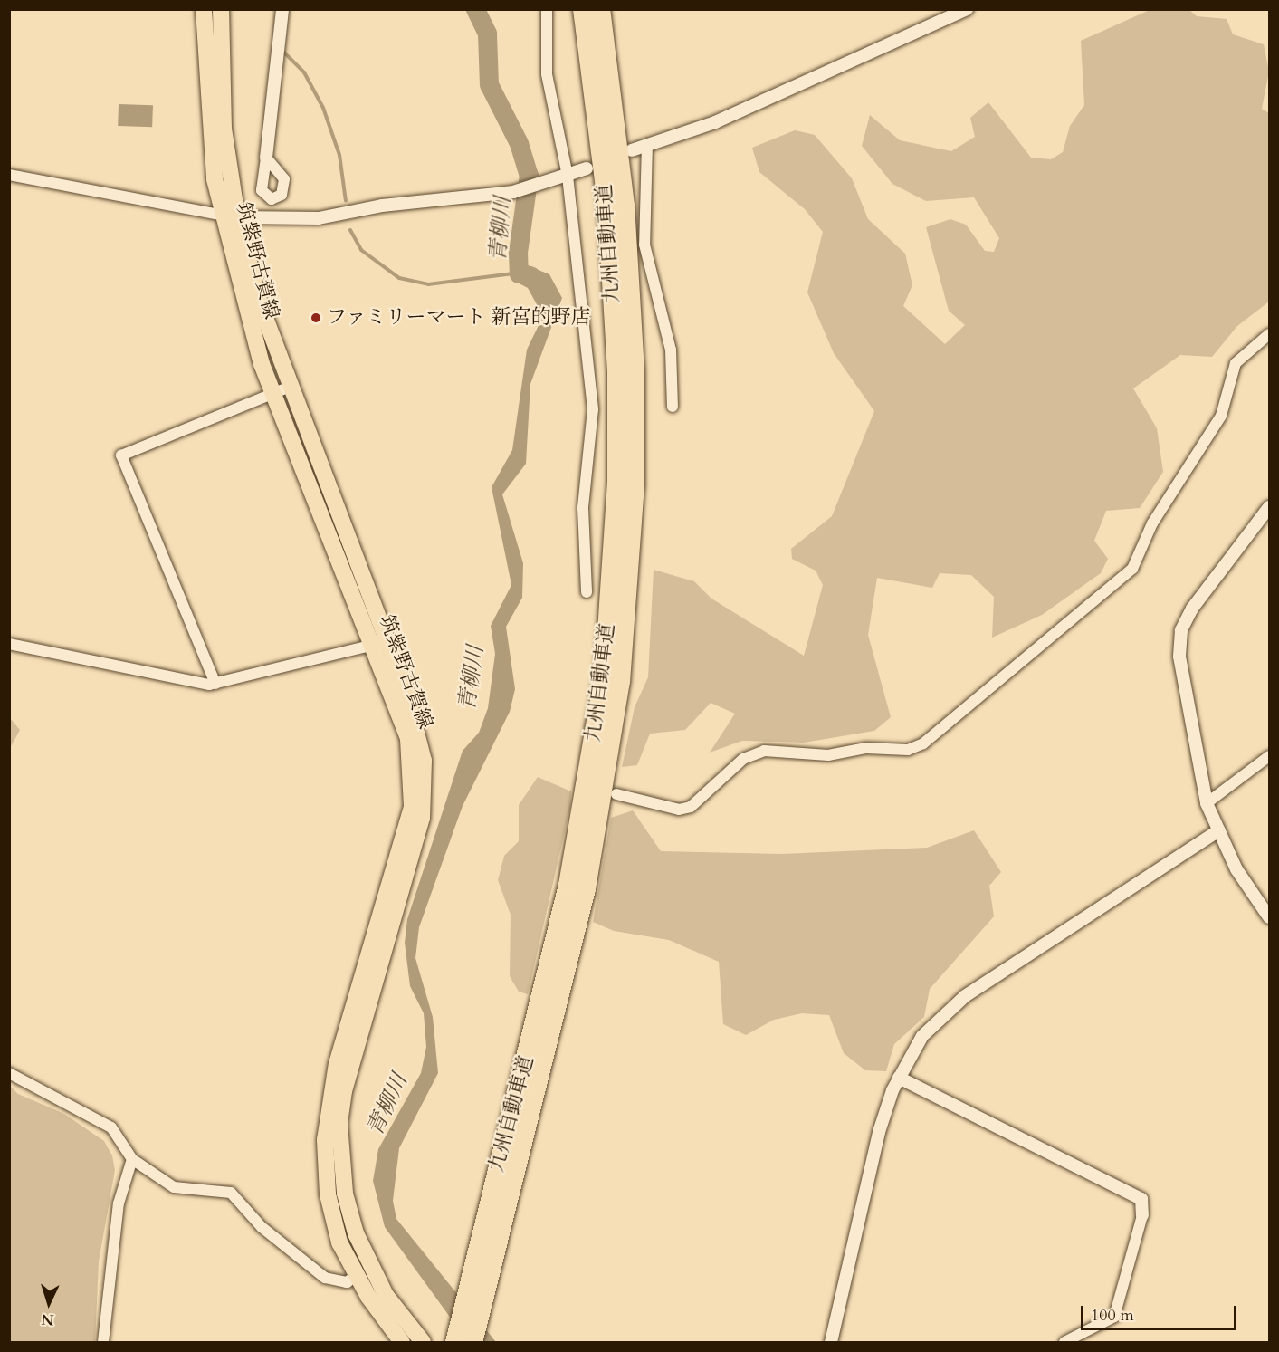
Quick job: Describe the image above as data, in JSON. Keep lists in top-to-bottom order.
{
  "streets": {
    "highway": ["九州自動車道"],
    "main road": ["筑紫野古賀線"]
  },
  "water": ["青柳川"],
  "places": ["ファミリーマート 新宮的野店"],
  "scale_bar": "100 m",
  "north": "bottom"
}
